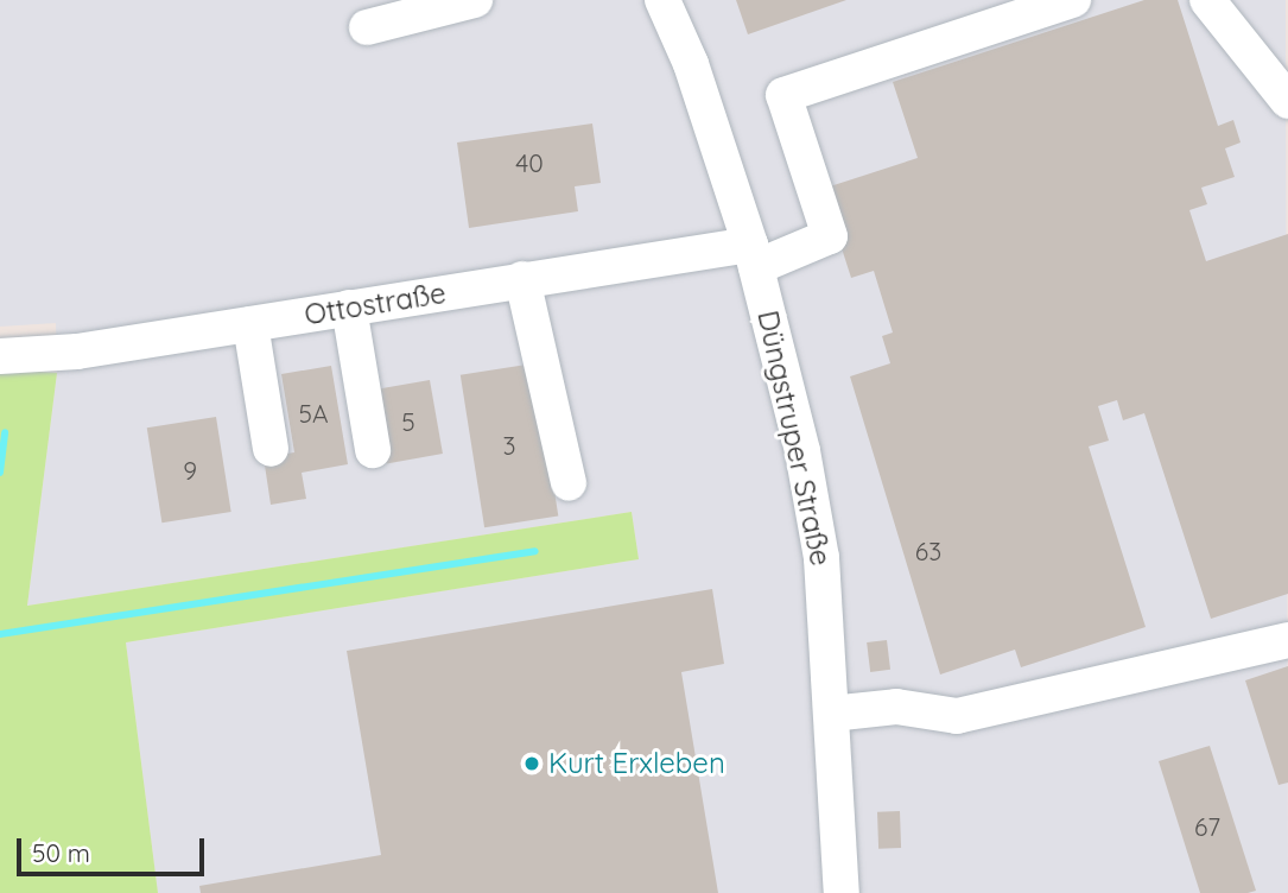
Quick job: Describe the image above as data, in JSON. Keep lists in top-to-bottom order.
{
  "streets": {
    "street": ["Ottostraße", "Düngstruper Straße"]
  },
  "crossings": [
    ["Ottostraße", "Düngstruper Straße"]
  ],
  "places": ["Kurt Erxleben"],
  "house_numbers": [
    "40",
    "5A",
    "5",
    "3",
    "9",
    "63",
    "67"
  ],
  "scale_bar": "50 m"
}
